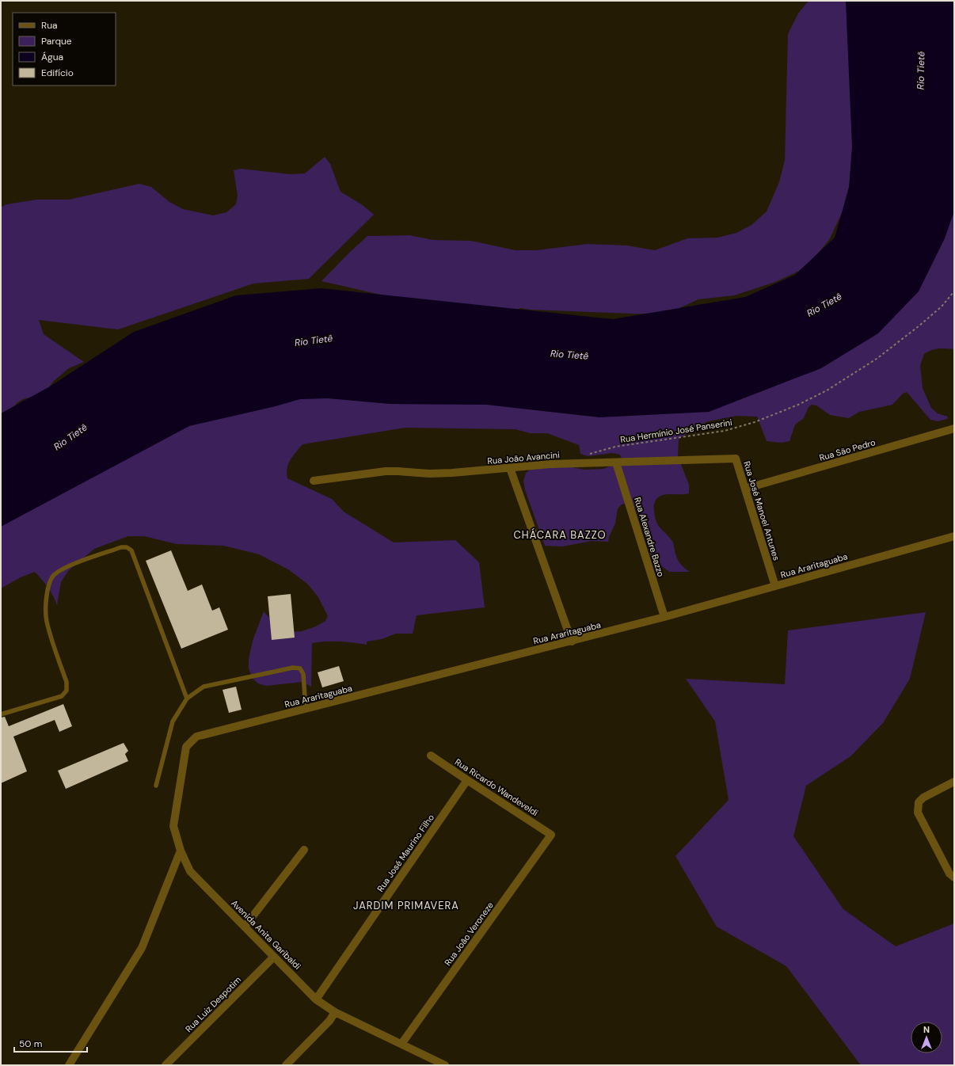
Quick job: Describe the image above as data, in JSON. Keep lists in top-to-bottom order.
{
  "streets": {
    "street": [
      "Rua São Pedro",
      "Rua João Avancini",
      "Rua José Manoel Antunes",
      "Rua Alexandre Bazzo",
      "Rua Araritaguaba",
      "Rua Ricardo Wandeveldi",
      "Rua José Maurino Filho",
      "Rua João Veroneze",
      "Avenida Anita Garibaldi",
      "Rua Luiz Despotim"
    ],
    "path": ["Rua Hermínio José Panserini"]
  },
  "crossings": [
    ["Rua São Pedro", "Rua José Manoel Antunes"],
    ["Rua João Avancini", "Rua José Manoel Antunes"],
    ["Rua João Avancini", "Rua Alexandre Bazzo"],
    ["Rua José Manoel Antunes", "Rua Araritaguaba"],
    ["Rua Alexandre Bazzo", "Rua Araritaguaba"],
    ["Rua Araritaguaba", "Avenida Anita Garibaldi"],
    ["Rua Ricardo Wandeveldi", "Rua José Maurino Filho"],
    ["Rua Ricardo Wandeveldi", "Rua João Veroneze"],
    ["Rua José Maurino Filho", "Avenida Anita Garibaldi"],
    ["Rua João Veroneze", "Avenida Anita Garibaldi"],
    ["Avenida Anita Garibaldi", "Rua Luiz Despotim"]
  ],
  "districts": ["CHÁCARA BAZZO", "JARDIM PRIMAVERA"],
  "water": ["Rio Tietê"],
  "legend": [
    "Rua",
    "Parque",
    "Água",
    "Edifício"
  ],
  "scale_bar": "50 m",
  "north": "top"
}
